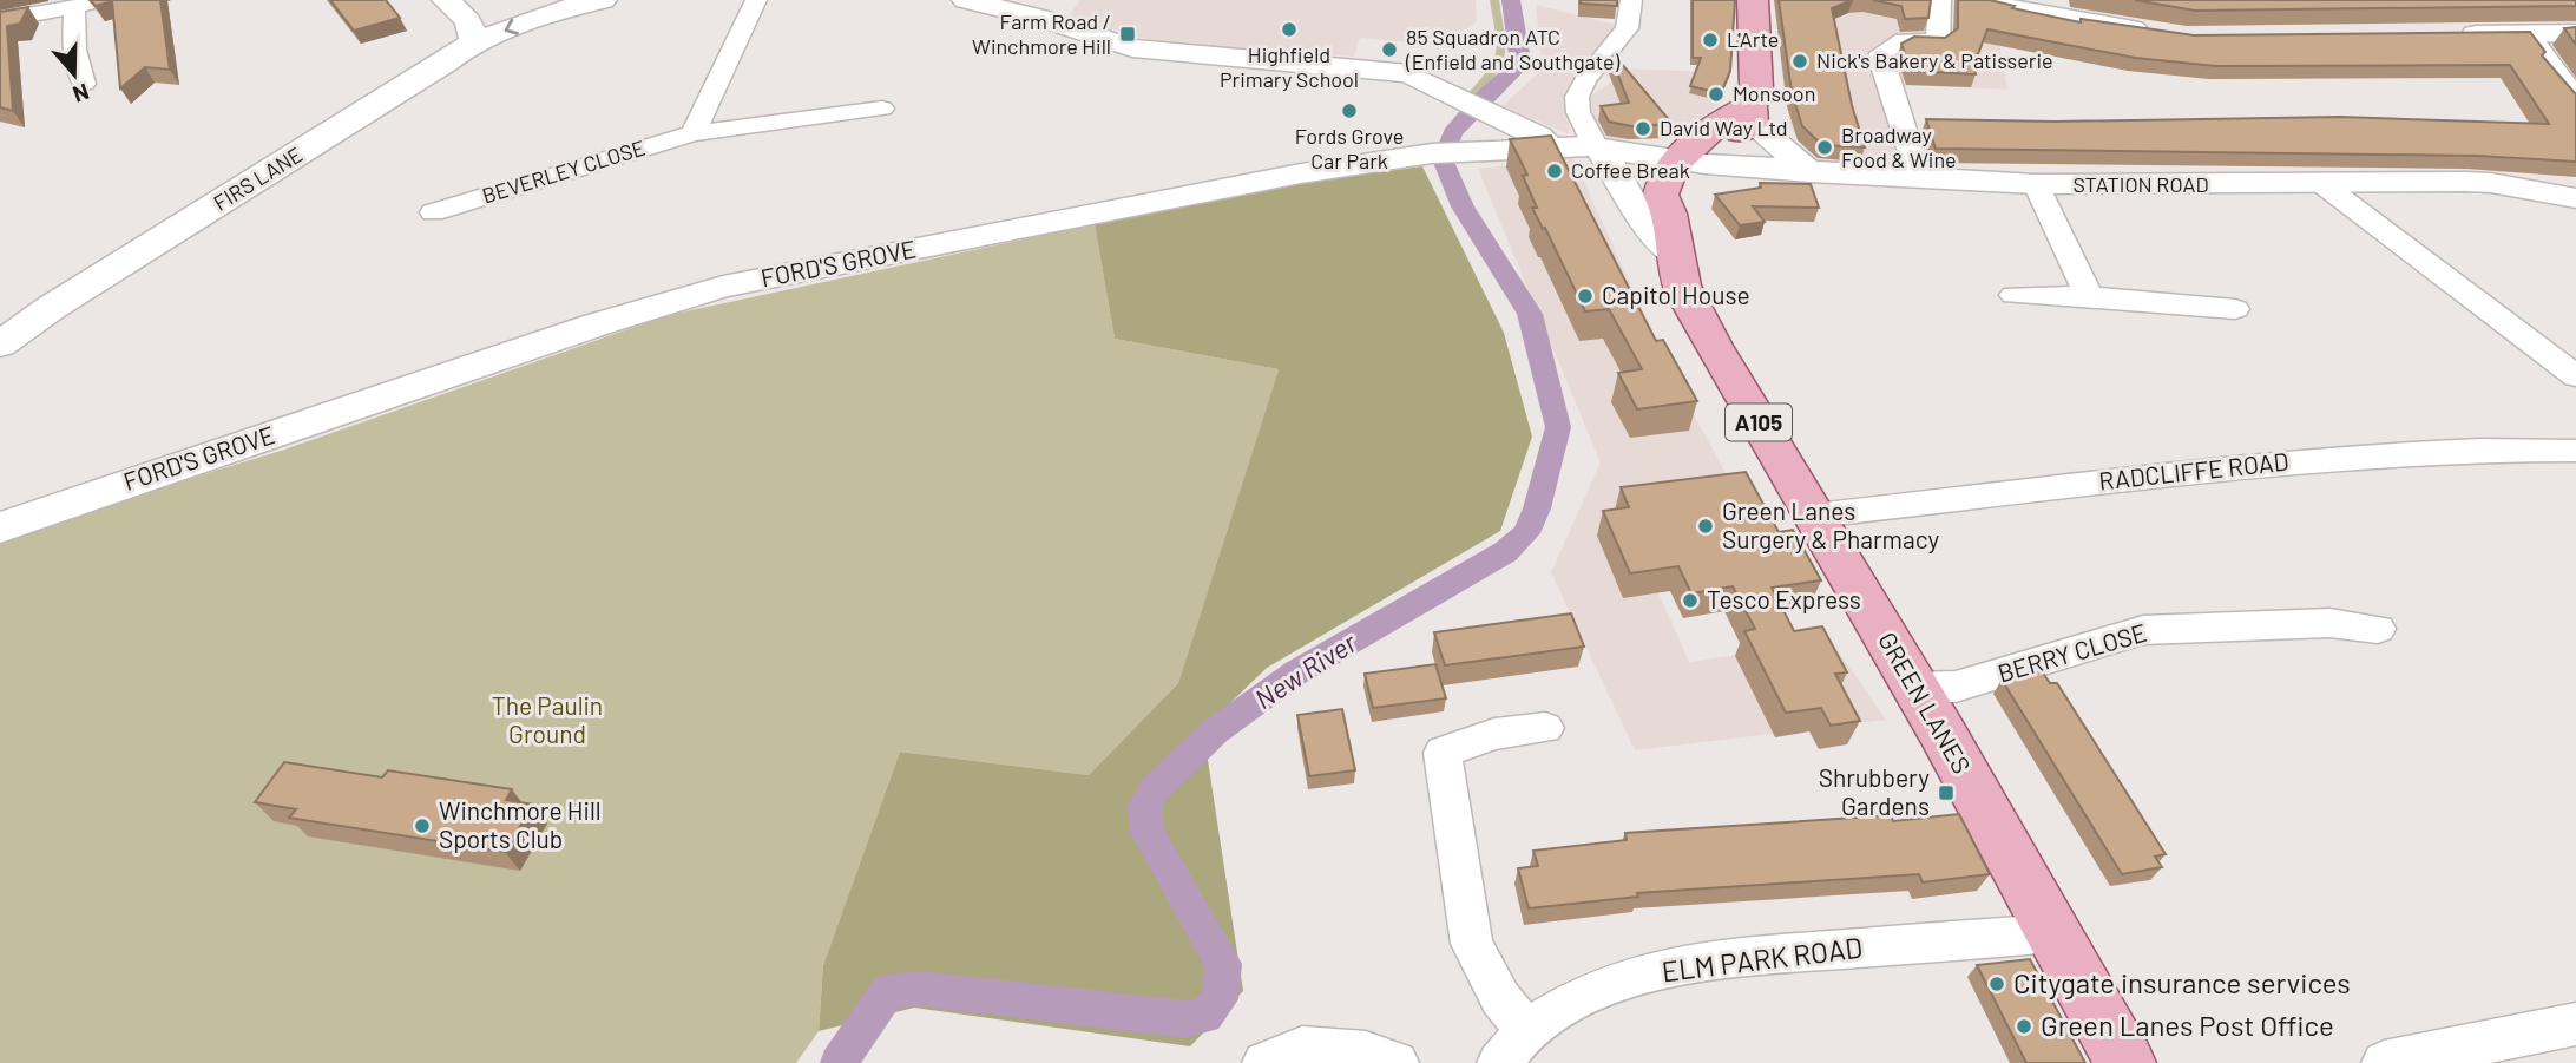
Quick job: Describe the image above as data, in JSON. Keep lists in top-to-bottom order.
{
  "streets": {
    "main road": ["A105", "GREEN LANES"],
    "street": [
      "BEVERLEY CLOSE",
      "FIRS LANE",
      "STATION ROAD",
      "FORD'S GROVE",
      "RADCLIFFE ROAD",
      "BERRY CLOSE",
      "ELM PARK ROAD"
    ]
  },
  "crossings": [
    ["STATION ROAD", "FORD'S GROVE"],
    ["STATION ROAD", "GREEN LANES"],
    ["FORD'S GROVE", "GREEN LANES"],
    ["RADCLIFFE ROAD", "GREEN LANES"],
    ["BERRY CLOSE", "GREEN LANES"],
    ["GREEN LANES", "ELM PARK ROAD"]
  ],
  "water": ["New River"],
  "parks": ["The Paulin Ground"],
  "places": {
    "other": [
      "Highfield Primary School",
      "L'Arte",
      "85 Squadron ATC (Enfield and Southgate)",
      "Nick's Bakery & Patisserie",
      "Monsoon",
      "Fords Grove Car Park",
      "David Way Ltd",
      "Broadway Food & Wine",
      "Coffee Break",
      "Capitol House",
      "Green Lanes Surgery & Pharmacy",
      "Tesco Express",
      "Winchmore Hill Sports Club",
      "Citygate insurance services",
      "Green Lanes Post Office"
    ],
    "transit": ["Farm Road / Winchmore Hill", "Shrubbery Gardens"]
  },
  "north": "bottom"
}
